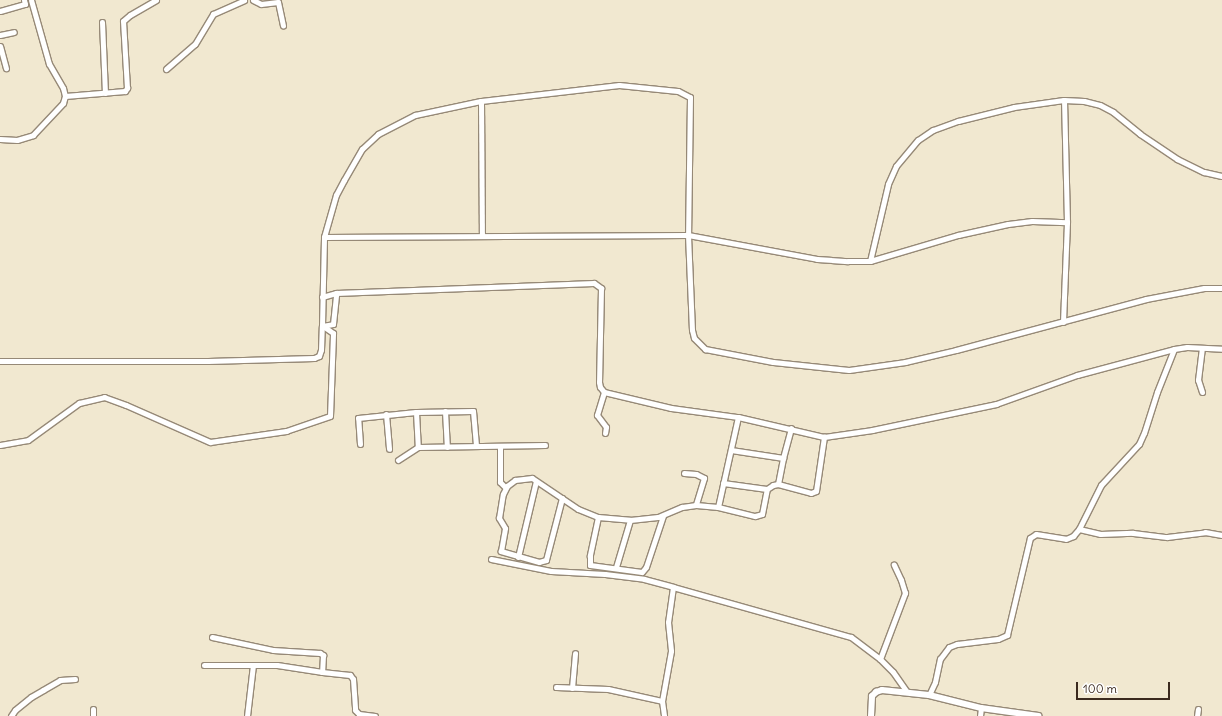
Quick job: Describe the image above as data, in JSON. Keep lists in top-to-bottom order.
{
  "scale_bar": "100 m"
}
